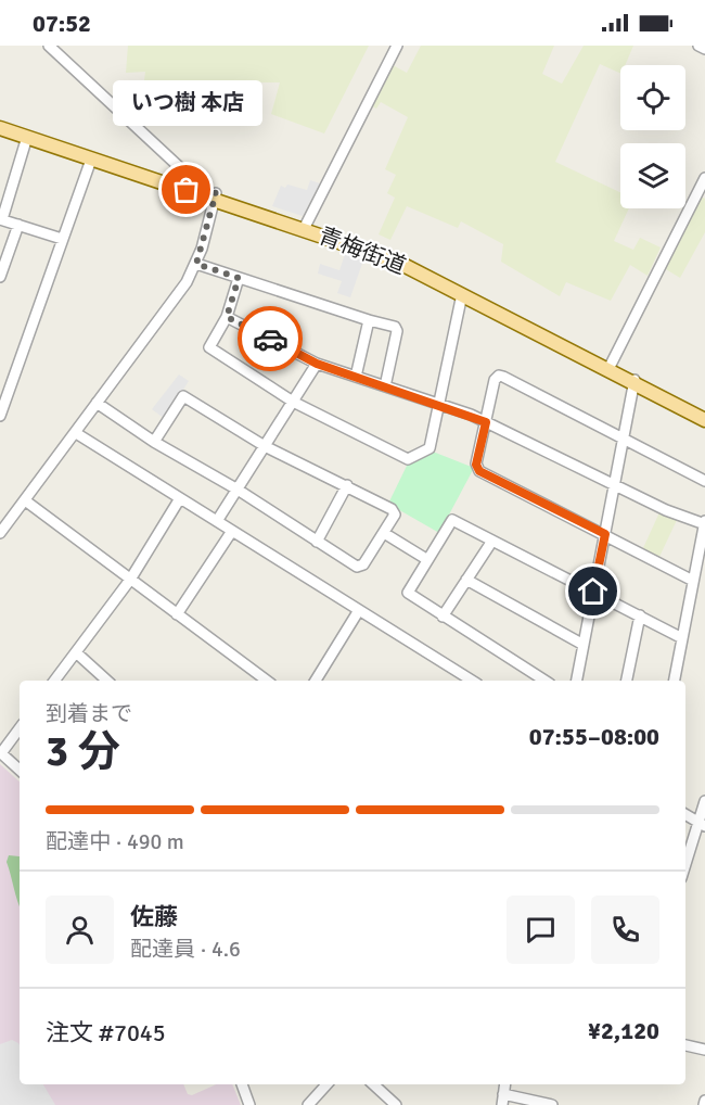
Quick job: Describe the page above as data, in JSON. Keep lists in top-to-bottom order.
{
  "streets": {
    "main road": ["青梅街道"]
  },
  "places": ["いつ樹 本店"],
  "page": {
    "status": "07:52",
    "bubble": "いつ樹 本店",
    "heading": ["3 分", "到着まで", "07:55–08:00"],
    "panel": [
      "佐藤",
      "配達員 · 4.6",
      "注文 #7045",
      "¥2,120"
    ],
    "bar": "配達中 · 490 m"
  }
}
